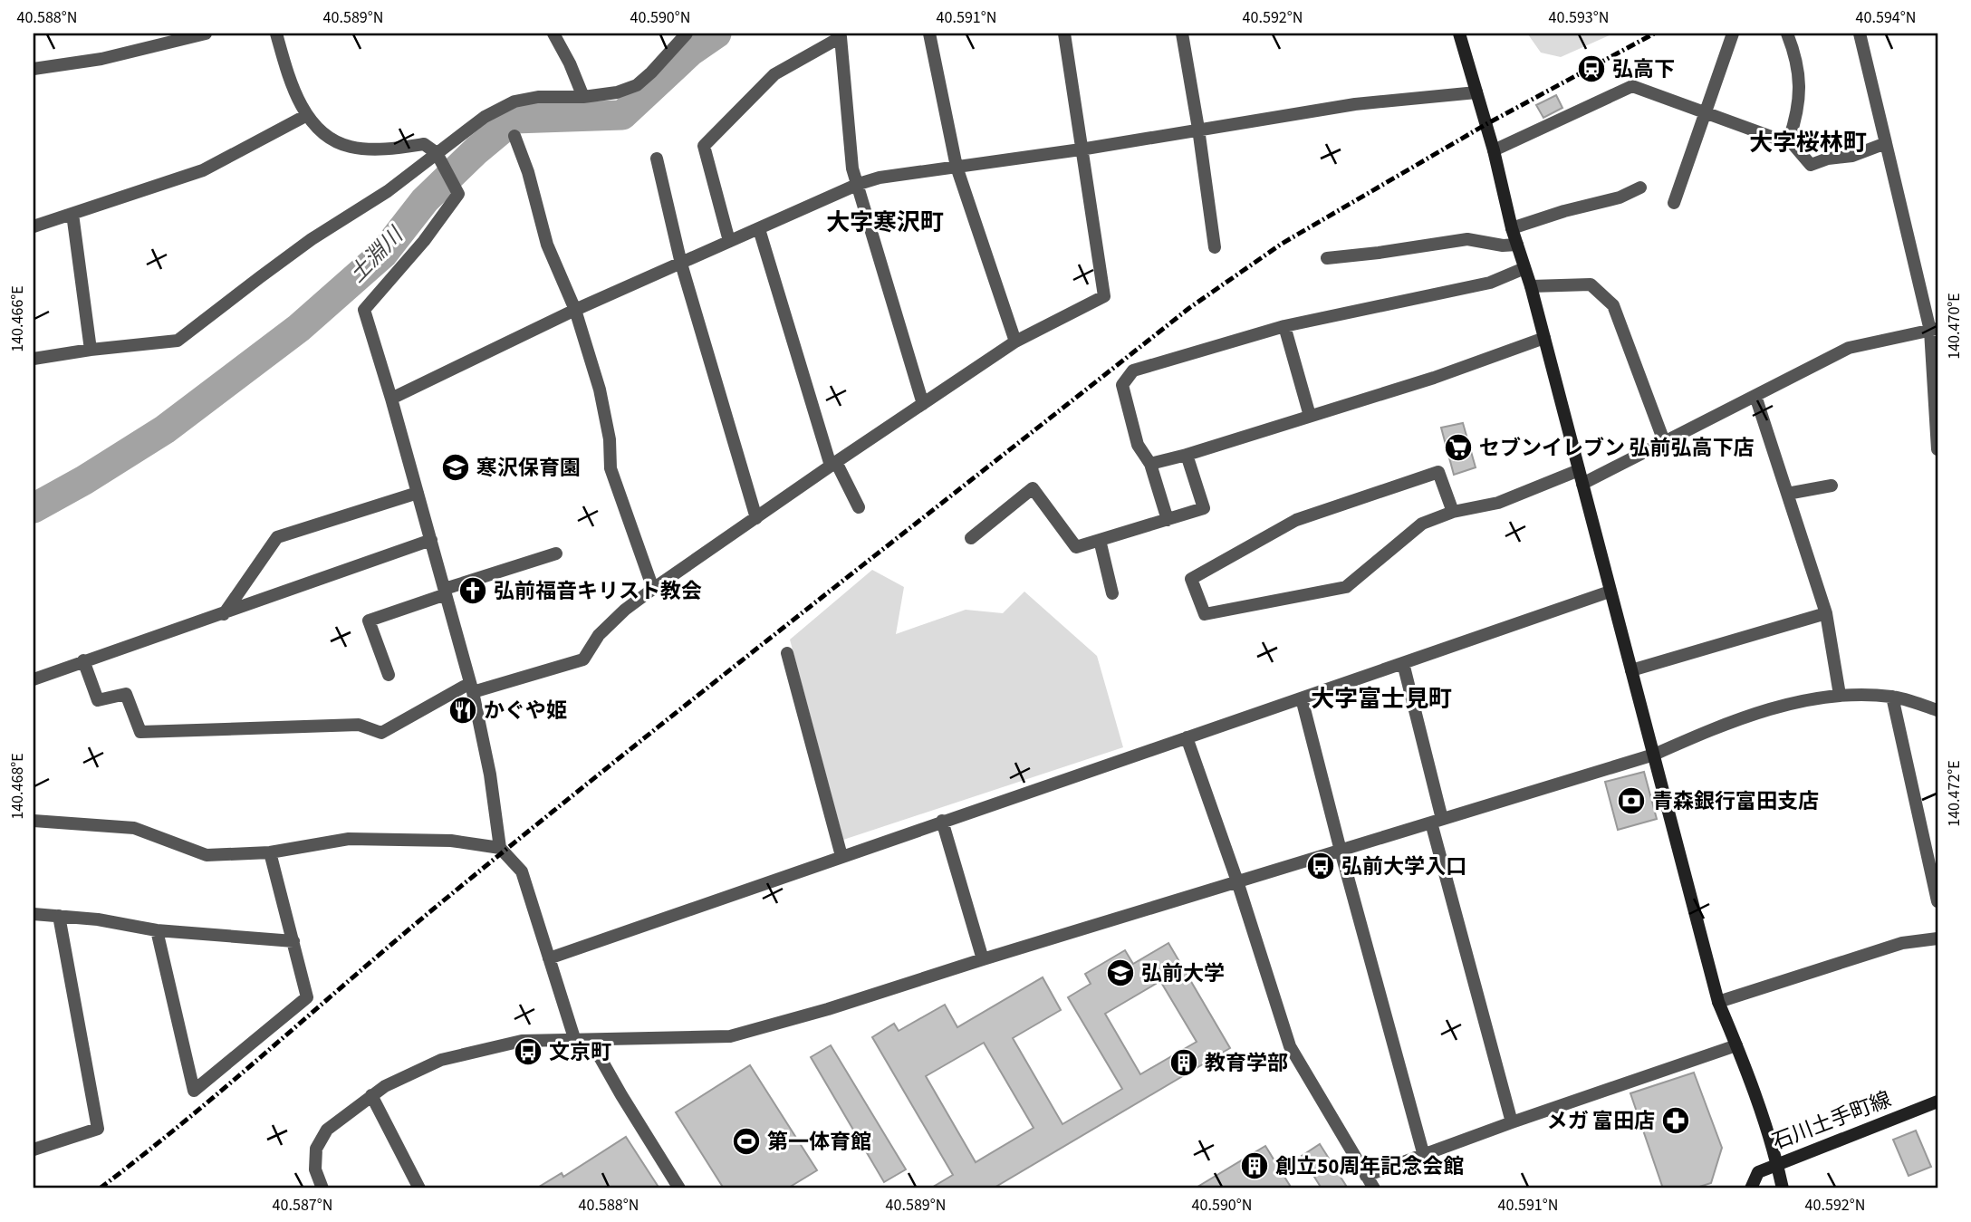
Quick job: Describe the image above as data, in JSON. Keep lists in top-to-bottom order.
{
  "streets": {
    "street": ["石川土手町線"]
  },
  "districts": ["大字桜林町", "大字寒沢町", "大字富士見町"],
  "water": ["土淵川"],
  "places": {
    "station": ["弘高下"],
    "supermarket": ["セブンイレブン 弘前弘高下店"],
    "school or university": ["寒沢保育園", "弘前大学"],
    "church": ["弘前福音キリスト教会"],
    "restaurant": ["かぐや姫"],
    "bank": ["青森銀行富田支店"],
    "bus stop": ["弘前大学入口", "文京町"],
    "building": ["教育学部", "創立50周年記念会館"],
    "pharmacy": ["メガ 富田店"],
    "sports": ["第一体育館"]
  },
  "coordinates": [
    "40.588°N",
    "40.589°N",
    "40.590°N",
    "40.591°N",
    "40.592°N",
    "40.593°N",
    "40.594°N",
    "140.466°E",
    "140.470°E",
    "140.468°E",
    "140.472°E",
    "40.587°N"
  ]
}
